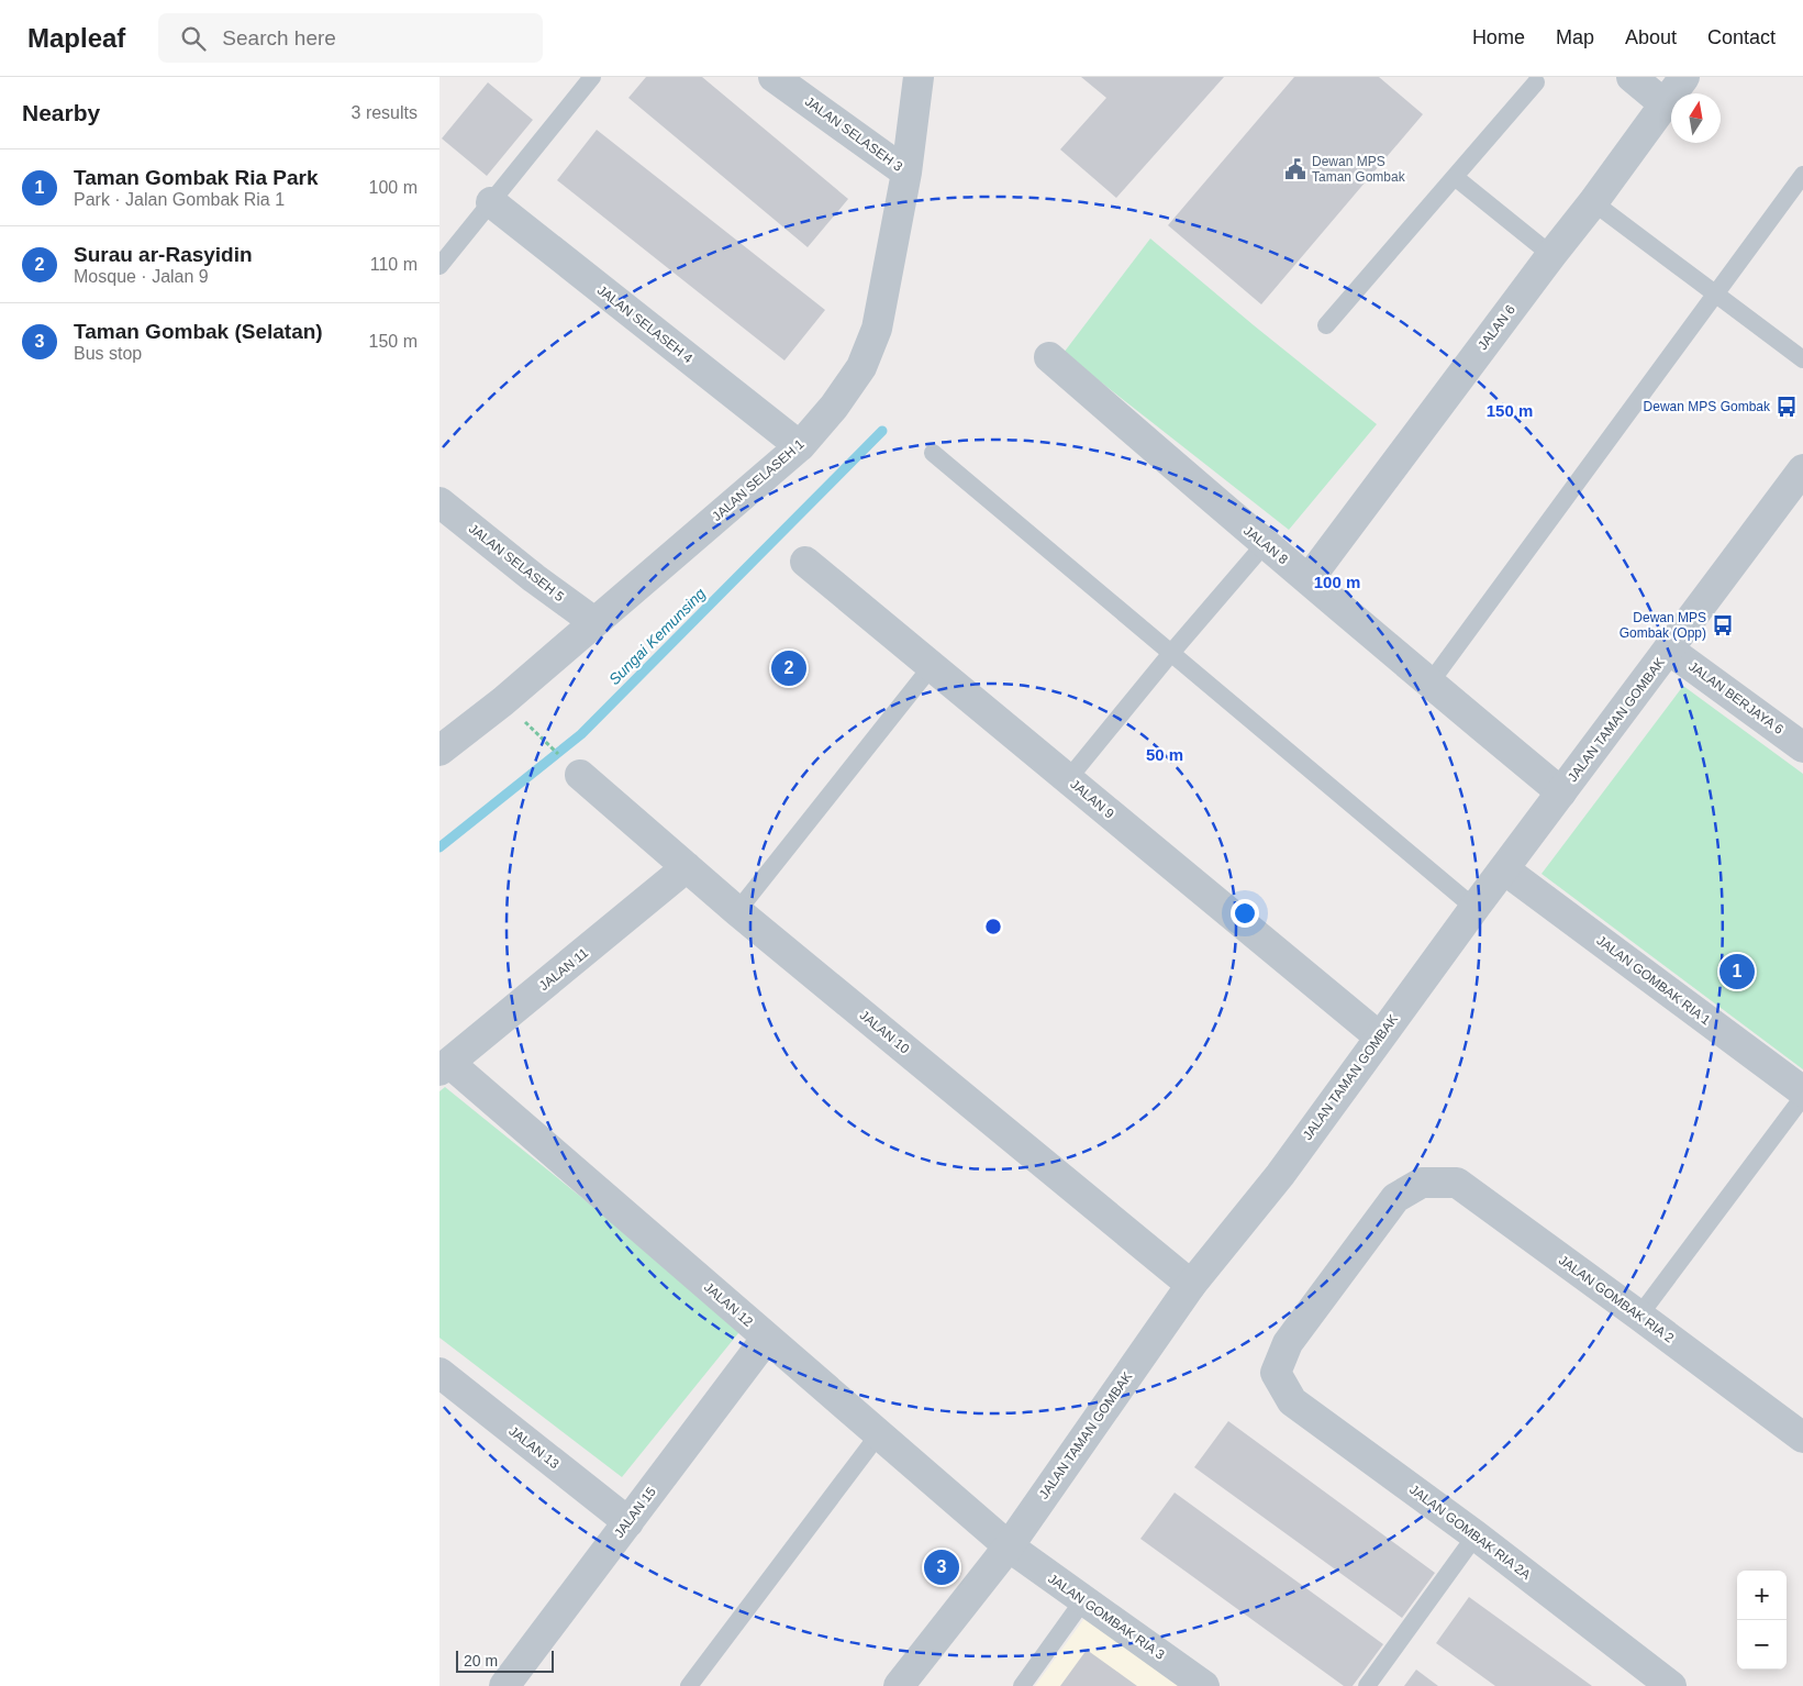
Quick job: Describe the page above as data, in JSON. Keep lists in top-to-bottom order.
{
  "streets": {
    "street": [
      "JALAN SELASEH 3",
      "JALAN SELASEH 4",
      "JALAN 6",
      "JALAN SELASEH 1",
      "JALAN 8",
      "JALAN SELASEH 5",
      "JALAN BERJAYA 6",
      "JALAN TAMAN GOMBAK",
      "JALAN 9",
      "JALAN 11",
      "JALAN GOMBAK RIA 1",
      "JALAN 10",
      "JALAN GOMBAK RIA 2",
      "JALAN 12",
      "JALAN 13",
      "JALAN 15",
      "JALAN GOMBAK RIA 2A",
      "JALAN GOMBAK RIA 3"
    ]
  },
  "crossings": [
    ["JALAN SELASEH 3", "JALAN SELASEH 1"],
    ["JALAN SELASEH 4", "JALAN SELASEH 1"],
    ["JALAN 6", "JALAN 8"],
    ["JALAN SELASEH 1", "JALAN SELASEH 5"],
    ["JALAN 8", "JALAN TAMAN GOMBAK"],
    ["JALAN BERJAYA 6", "JALAN TAMAN GOMBAK"],
    ["JALAN TAMAN GOMBAK", "JALAN 9"],
    ["JALAN TAMAN GOMBAK", "JALAN GOMBAK RIA 1"],
    ["JALAN TAMAN GOMBAK", "JALAN 10"],
    ["JALAN TAMAN GOMBAK", "JALAN 12"],
    ["JALAN TAMAN GOMBAK", "JALAN GOMBAK RIA 3"],
    ["JALAN 11", "JALAN 10"],
    ["JALAN 11", "JALAN 12"],
    ["JALAN GOMBAK RIA 2", "JALAN GOMBAK RIA 2A"],
    ["JALAN 12", "JALAN 15"],
    ["JALAN 12", "JALAN GOMBAK RIA 3"],
    ["JALAN 13", "JALAN 15"]
  ],
  "water": ["Sungai Kemunsing"],
  "places": {
    "public building": ["Dewan MPS Taman Gombak"],
    "bus stop": ["Dewan MPS Gombak", "Dewan MPS Gombak (Opp)"]
  },
  "scale_bar": "20 m",
  "north": "top",
  "page": {
    "header": "Mapleaf",
    "search": "Search here",
    "nav": [
      "Home",
      "Map",
      "About",
      "Contact"
    ],
    "heading": ["Nearby", "3 results"],
    "list": [
      {
        "mark": "1",
        "name": "Taman Gombak Ria Park",
        "note": "Park · Jalan Gombak Ria 1",
        "value": "100 m"
      },
      {
        "mark": "2",
        "name": "Surau ar-Rasyidin",
        "note": "Mosque · Jalan 9",
        "value": "110 m"
      },
      {
        "mark": "3",
        "name": "Taman Gombak (Selatan)",
        "note": "Bus stop",
        "value": "150 m"
      }
    ],
    "pins": ["2", "1", "3"],
    "map_buttons": ["+", "−"],
    "scale": "20 m"
  },
  "rings": ["150 m", "100 m", "50 m"]
}
